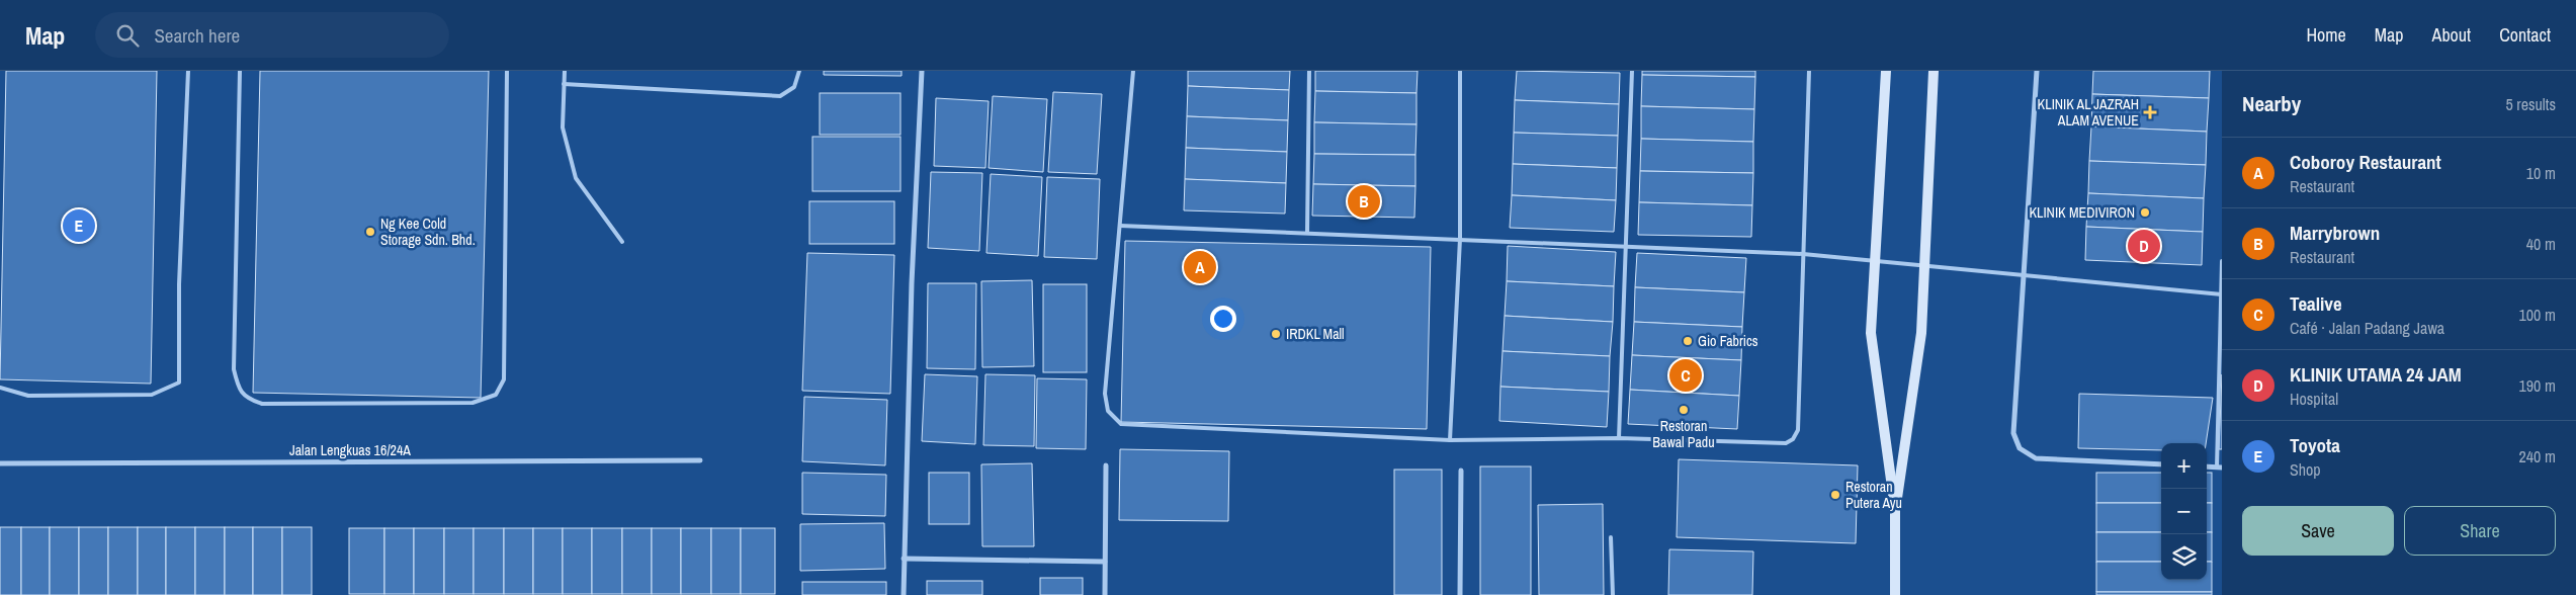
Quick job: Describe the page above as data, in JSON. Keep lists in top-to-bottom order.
{
  "streets": {
    "street": ["Jalan Lengkuas 16/24A"]
  },
  "places": {
    "health": ["KLINIK AL JAZRAH ALAM AVENUE"],
    "other": [
      "KLINIK MEDIVIRON",
      "Ng Kee Cold Storage Sdn. Bhd.",
      "IRDKL Mall",
      "Gio Fabrics",
      "Restoran Bawal Padu",
      "Restoran Putera Ayu"
    ]
  },
  "page": {
    "header": "Map",
    "search": "Search here",
    "nav": [
      "Home",
      "Map",
      "About",
      "Contact"
    ],
    "heading": ["Nearby", "5 results"],
    "list": [
      {
        "mark": "A",
        "name": "Coboroy Restaurant",
        "note": "Restaurant",
        "value": "10 m"
      },
      {
        "mark": "B",
        "name": "Marrybrown",
        "note": "Restaurant",
        "value": "40 m"
      },
      {
        "mark": "C",
        "name": "Tealive",
        "note": "Café · Jalan Padang Jawa",
        "value": "100 m"
      },
      {
        "mark": "D",
        "name": "KLINIK UTAMA 24 JAM",
        "note": "Hospital",
        "value": "190 m"
      },
      {
        "mark": "E",
        "name": "Toyota",
        "note": "Shop",
        "value": "240 m"
      }
    ],
    "pins": [
      "B",
      "E",
      "D",
      "A",
      "C"
    ],
    "map_buttons": ["+", "−"],
    "buttons": ["Save", "Share"]
  }
}
